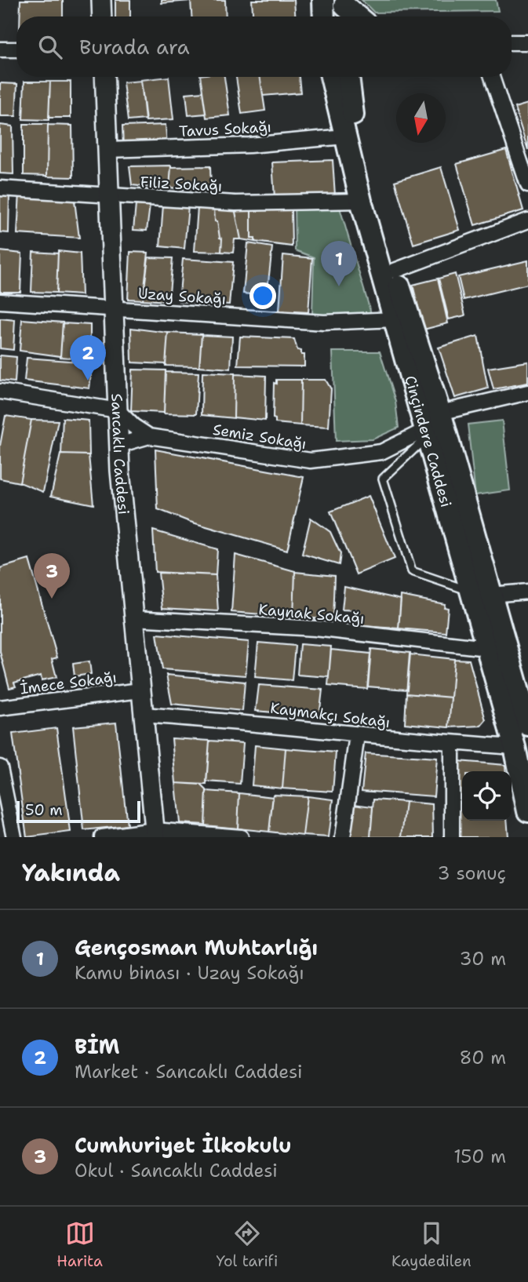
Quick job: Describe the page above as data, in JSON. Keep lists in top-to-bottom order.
{
  "streets": {
    "main road": ["Çinçindere Caddesi"],
    "street": [
      "Tavus Sokağı",
      "Filiz Sokağı",
      "Uzay Sokağı",
      "Semiz Sokağı",
      "Sancaklı Caddesi",
      "Kaynak Sokağı",
      "İmece Sokağı",
      "Kaymakçı Sokağı"
    ]
  },
  "crossings": [
    ["Tavus Sokağı", "Çinçindere Caddesi"],
    ["Tavus Sokağı", "Sancaklı Caddesi"],
    ["Filiz Sokağı", "Çinçindere Caddesi"],
    ["Filiz Sokağı", "Sancaklı Caddesi"],
    ["Uzay Sokağı", "Çinçindere Caddesi"],
    ["Uzay Sokağı", "Sancaklı Caddesi"],
    ["Semiz Sokağı", "Çinçindere Caddesi"],
    ["Semiz Sokağı", "Sancaklı Caddesi"],
    ["Çinçindere Caddesi", "Kaynak Sokağı"],
    ["Çinçindere Caddesi", "Kaymakçı Sokağı"],
    ["Sancaklı Caddesi", "Kaynak Sokağı"],
    ["Sancaklı Caddesi", "İmece Sokağı"],
    ["Sancaklı Caddesi", "Kaymakçı Sokağı"]
  ],
  "scale_bar": "50 m",
  "north": "bottom",
  "page": {
    "search": "Burada ara",
    "pins": ["1", "2", "3"],
    "scale": "50 m",
    "heading": ["Yakında", "3 sonuç"],
    "list": [
      {
        "mark": "1",
        "name": "Gençosman Muhtarlığı",
        "note": "Kamu binası · Uzay Sokağı",
        "value": "30 m"
      },
      {
        "mark": "2",
        "name": "BİM",
        "note": "Market · Sancaklı Caddesi",
        "value": "80 m"
      },
      {
        "mark": "3",
        "name": "Cumhuriyet İlkokulu",
        "note": "Okul · Sancaklı Caddesi",
        "value": "150 m"
      }
    ],
    "nav": ["Harita", "Yol tarifi", "Kaydedilen"]
  }
}
